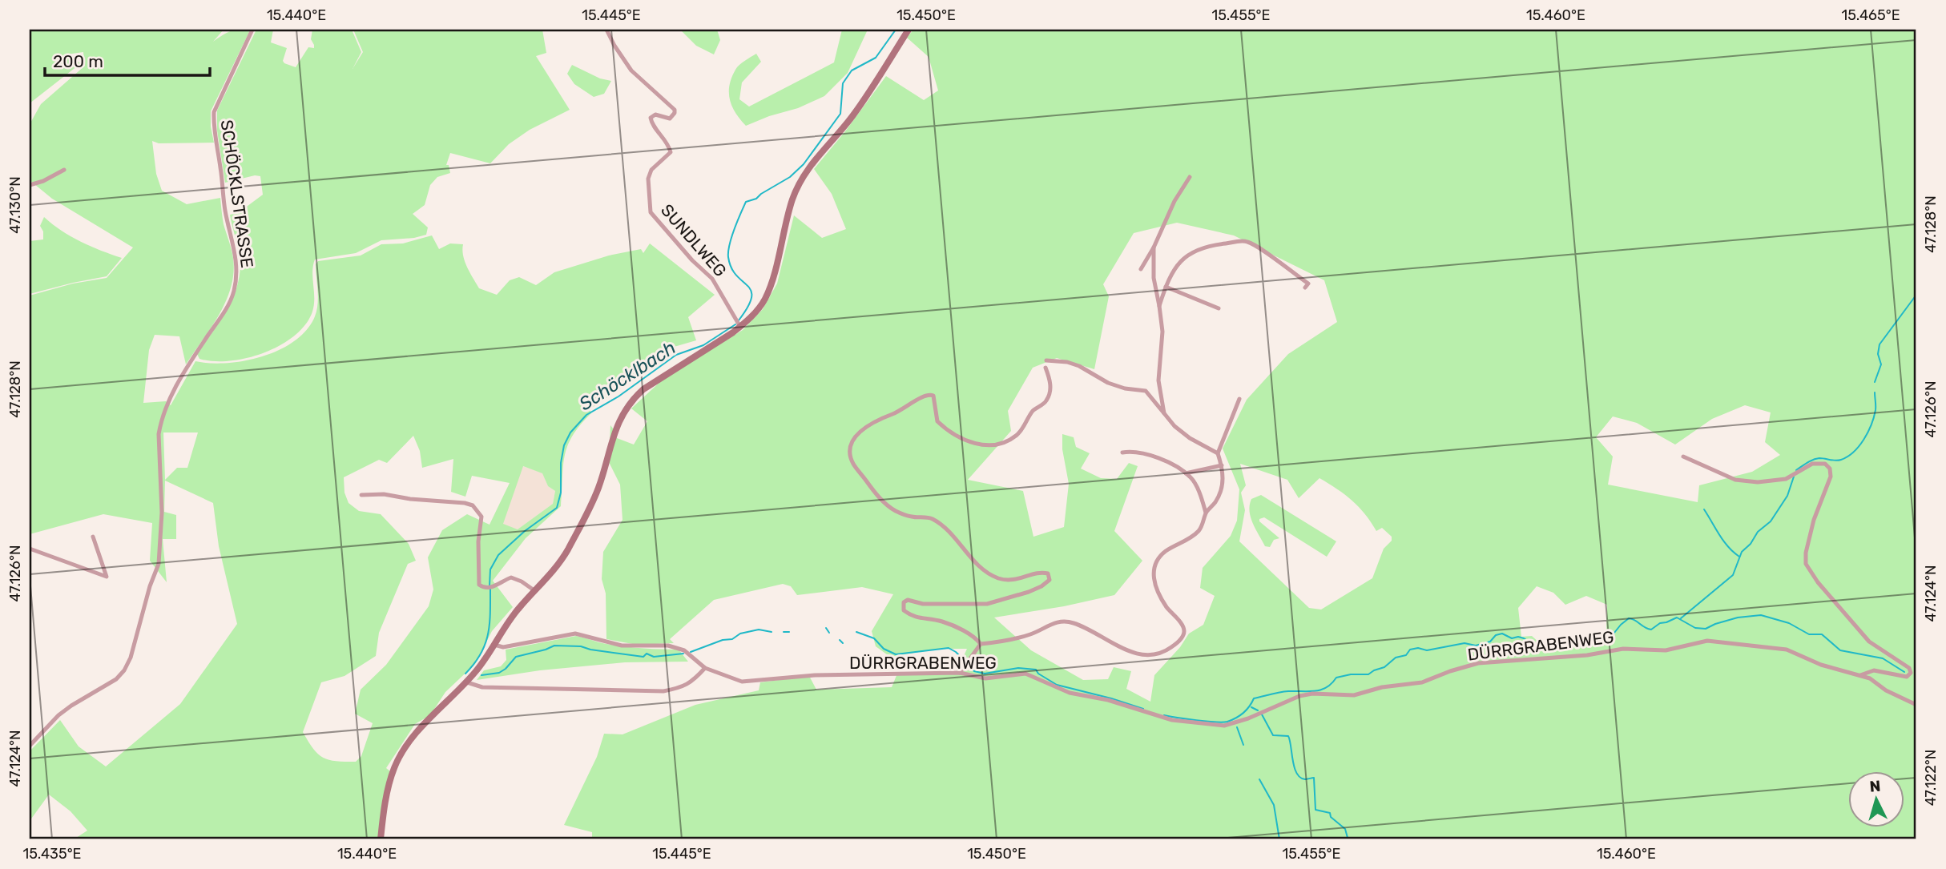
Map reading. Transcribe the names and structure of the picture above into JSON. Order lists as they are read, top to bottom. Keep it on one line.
{"streets":{"street":["SCHÖCKLSTRASSE","SUNDLWEG","DÜRRGRABENWEG"]},"water":["Schöcklbach"],"scale_bar":"200 m","north":"top","coordinates":["15.440°E","15.445°E","15.450°E","15.455°E","15.460°E","15.465°E","47.130°N","47.128°N","47.126°N","47.124°N","47.122°N","15.435°E"]}
